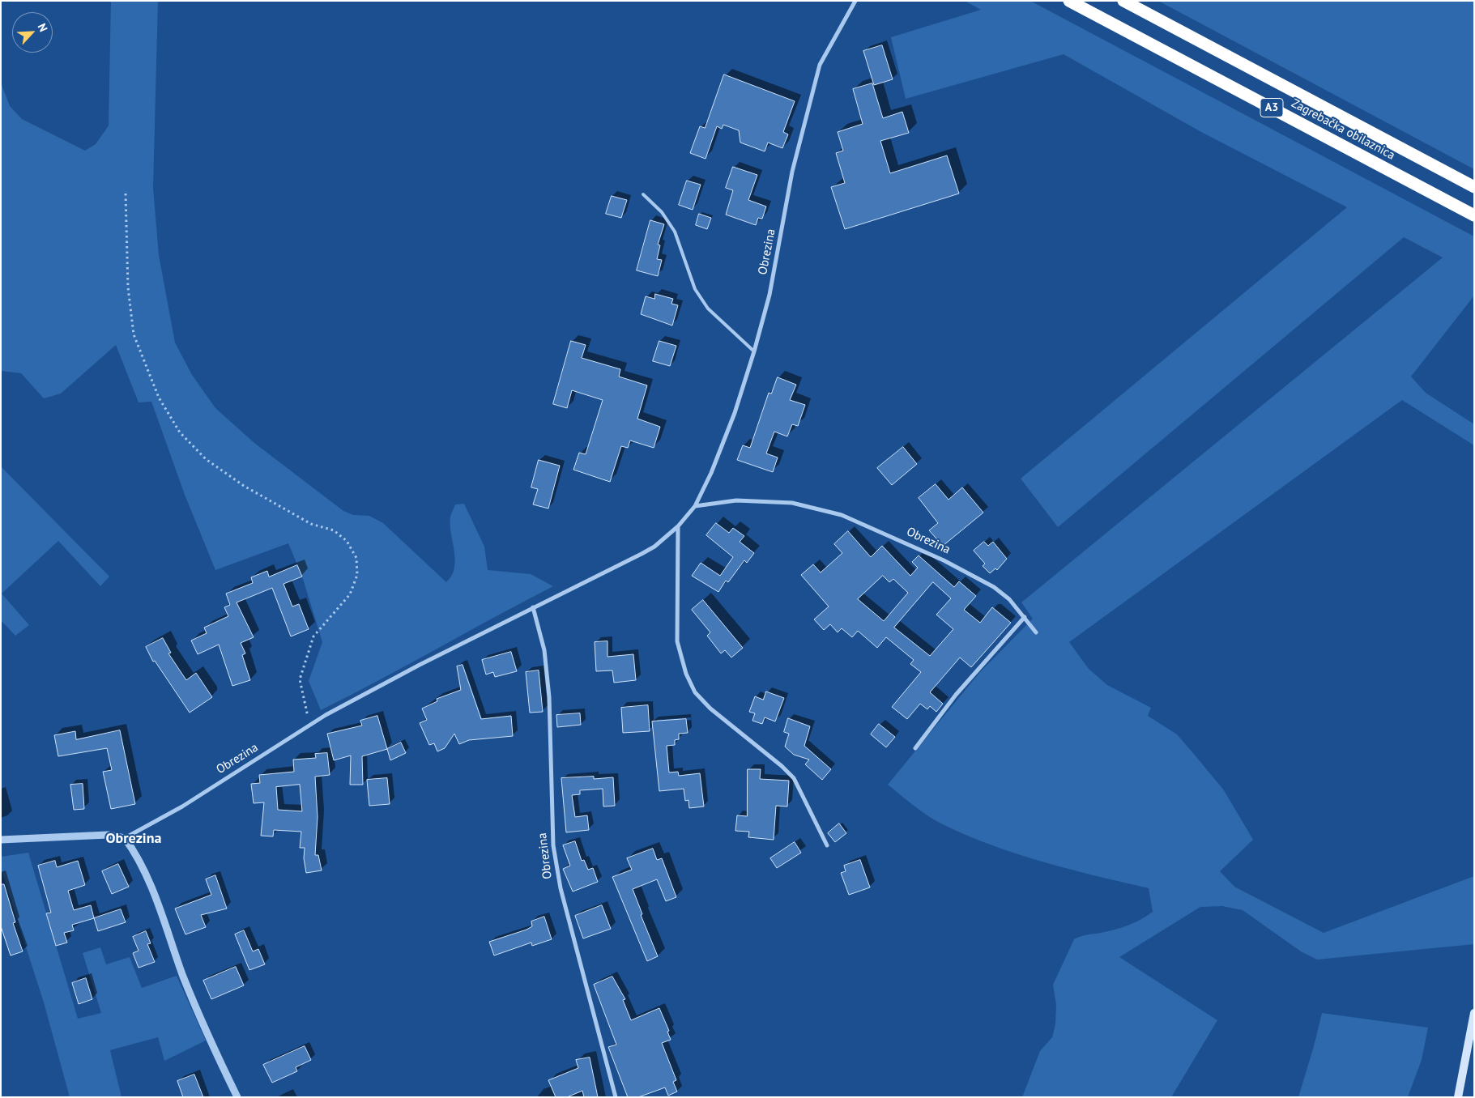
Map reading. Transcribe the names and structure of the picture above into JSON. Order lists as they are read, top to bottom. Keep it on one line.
{"streets":{"highway":["A3","Zagrebačka obilaznica"],"street":["Obrezina"]},"districts":["Obrezina"],"north":"top right"}
